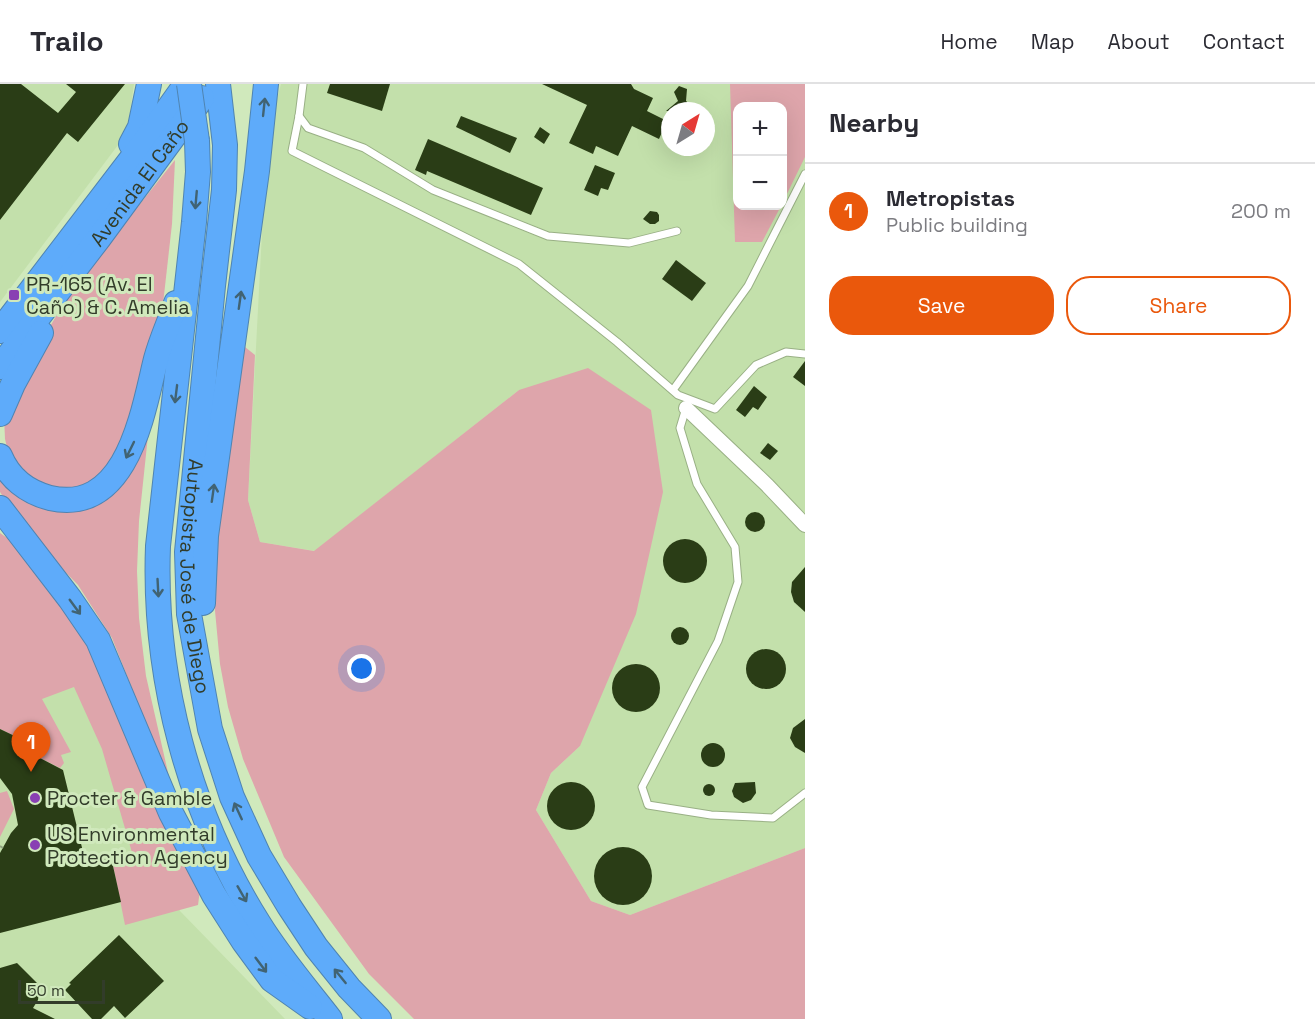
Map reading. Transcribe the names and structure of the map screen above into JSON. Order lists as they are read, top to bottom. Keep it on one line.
{"streets":{"highway":["Avenida El Caño","Autopista José de Diego"]},"crossings":[["Avenida El Caño","Autopista José de Diego"]],"places":{"transit":["PR-165 (Av. El Caño) & C. Amelia"],"other":["Procter & Gamble","US Environmental Protection Agency"]},"scale_bar":"50 m","north":"top right","page":{"header":"Trailo","nav":["Home","Map","About","Contact"],"heading":"Nearby","map_buttons":["+","−"],"list":[{"mark":"1","name":"Metropistas","note":"Public building","value":"200 m"}],"buttons":["Save","Share"],"pins":"1","scale":"50 m"}}
